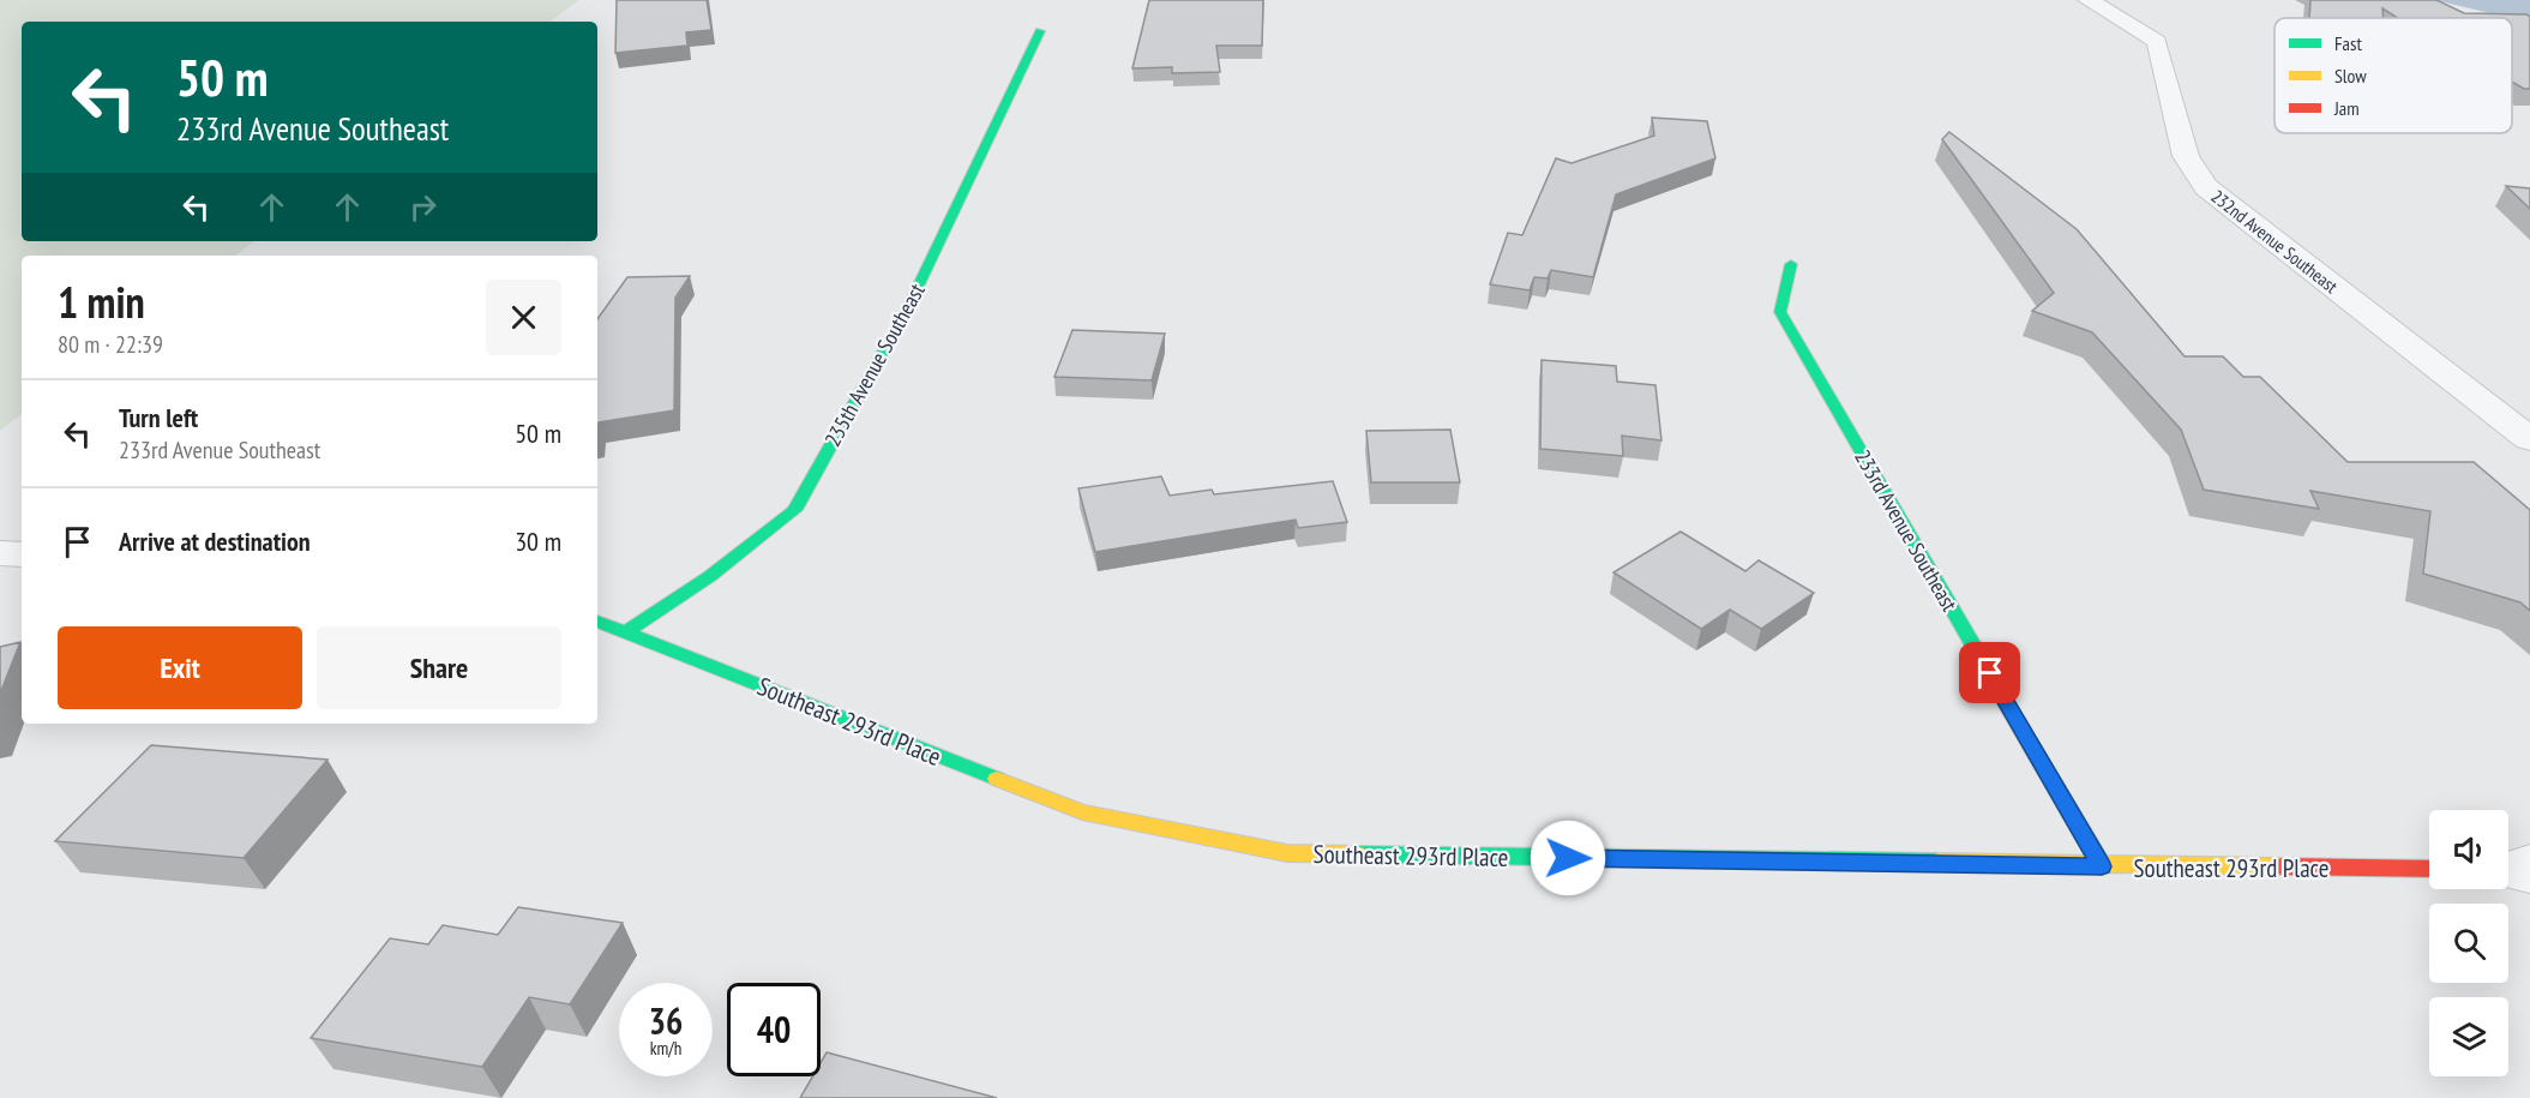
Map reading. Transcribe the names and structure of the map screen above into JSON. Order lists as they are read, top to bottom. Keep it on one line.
{"streets":{"street":["232nd Avenue Southeast","235th Avenue Southeast","233rd Avenue Southeast","Southeast 293rd Place"]},"crossings":[["235th Avenue Southeast","Southeast 293rd Place"],["233rd Avenue Southeast","Southeast 293rd Place"]],"legend":["Fast","Slow","Jam"],"page":{"turn":["50 m","233rd Avenue Southeast"],"heading":["1 min","80 m · 22:39"],"list":[{"name":"Turn left","note":"233rd Avenue Southeast","value":"50 m"},{"name":"Arrive at destination","value":"30 m"}],"buttons":["Exit","Share"],"speed":"36 km/h","limit":"40"}}
